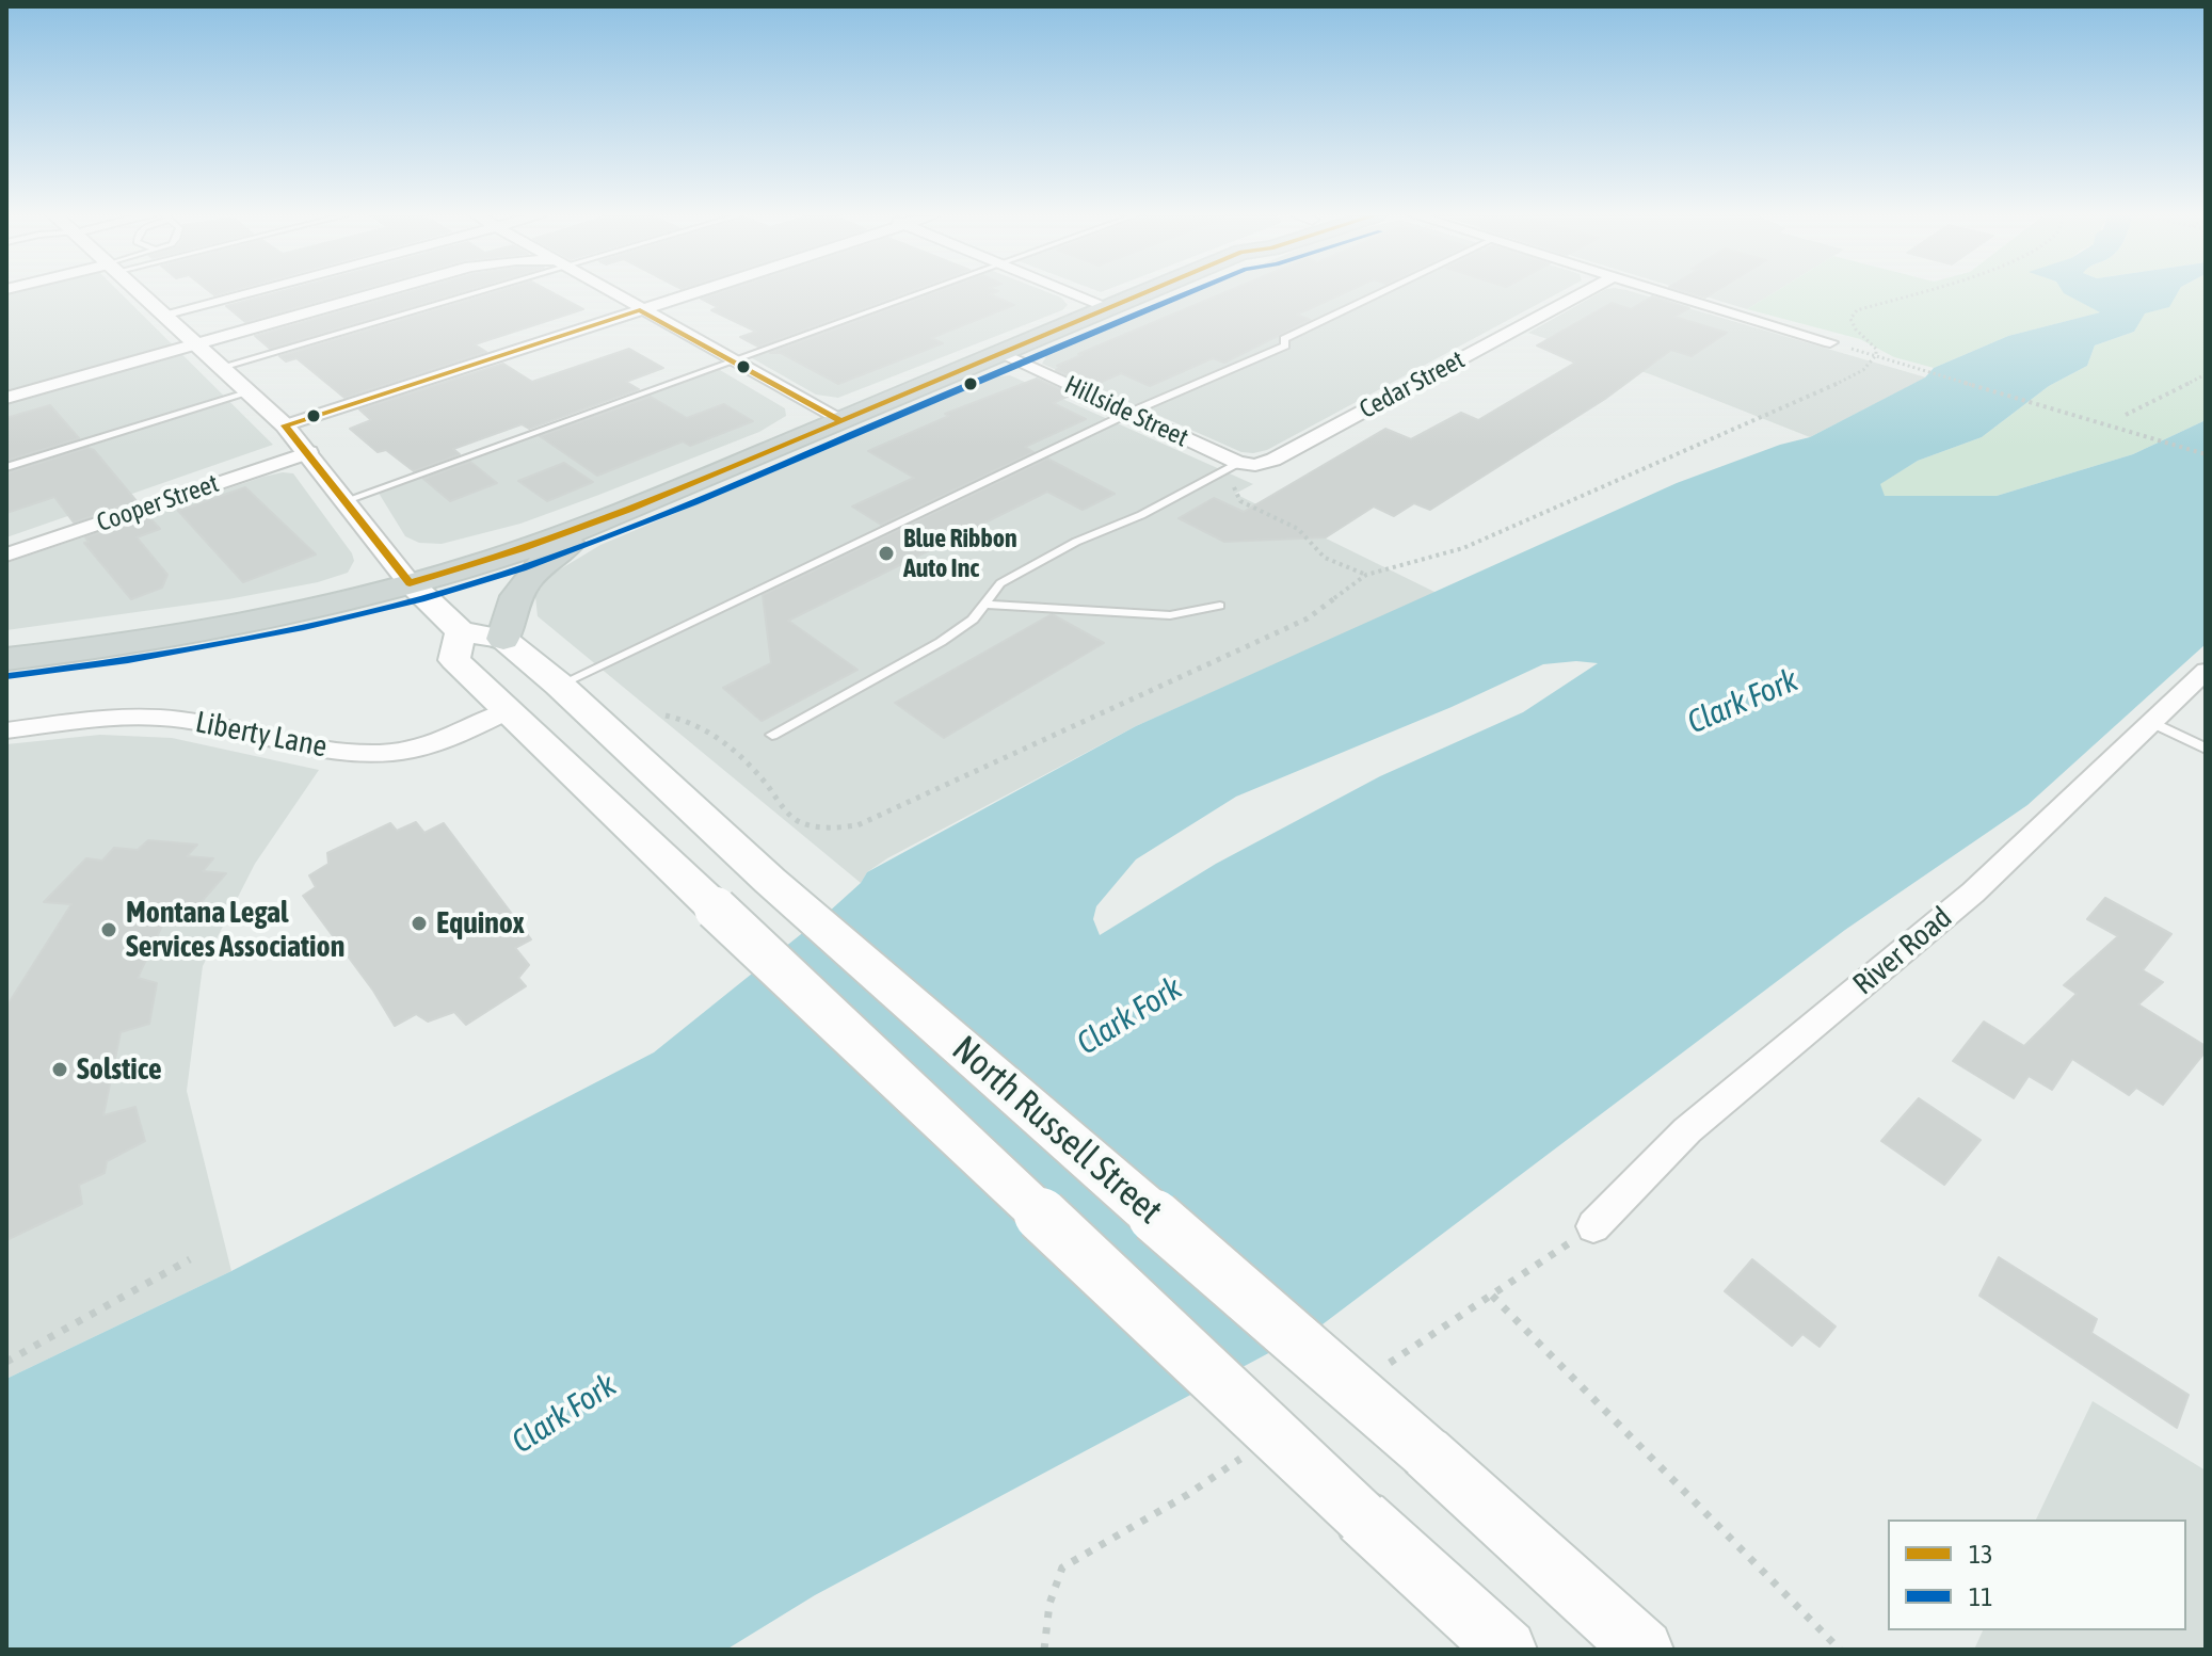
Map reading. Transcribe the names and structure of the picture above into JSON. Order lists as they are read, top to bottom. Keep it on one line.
{"streets":{"main road":["North Russell Street"],"street":["Cedar Street","Hillside Street","Cooper Street","Liberty Lane","River Road"]},"crossings":[["Cedar Street","Hillside Street"]],"water":["Clark Fork"],"places":["Blue Ribbon Auto Inc","Equinox","Montana Legal Services Association","Solstice"],"lines":["transit line 13","transit line 11"],"legend":["13","11"]}
